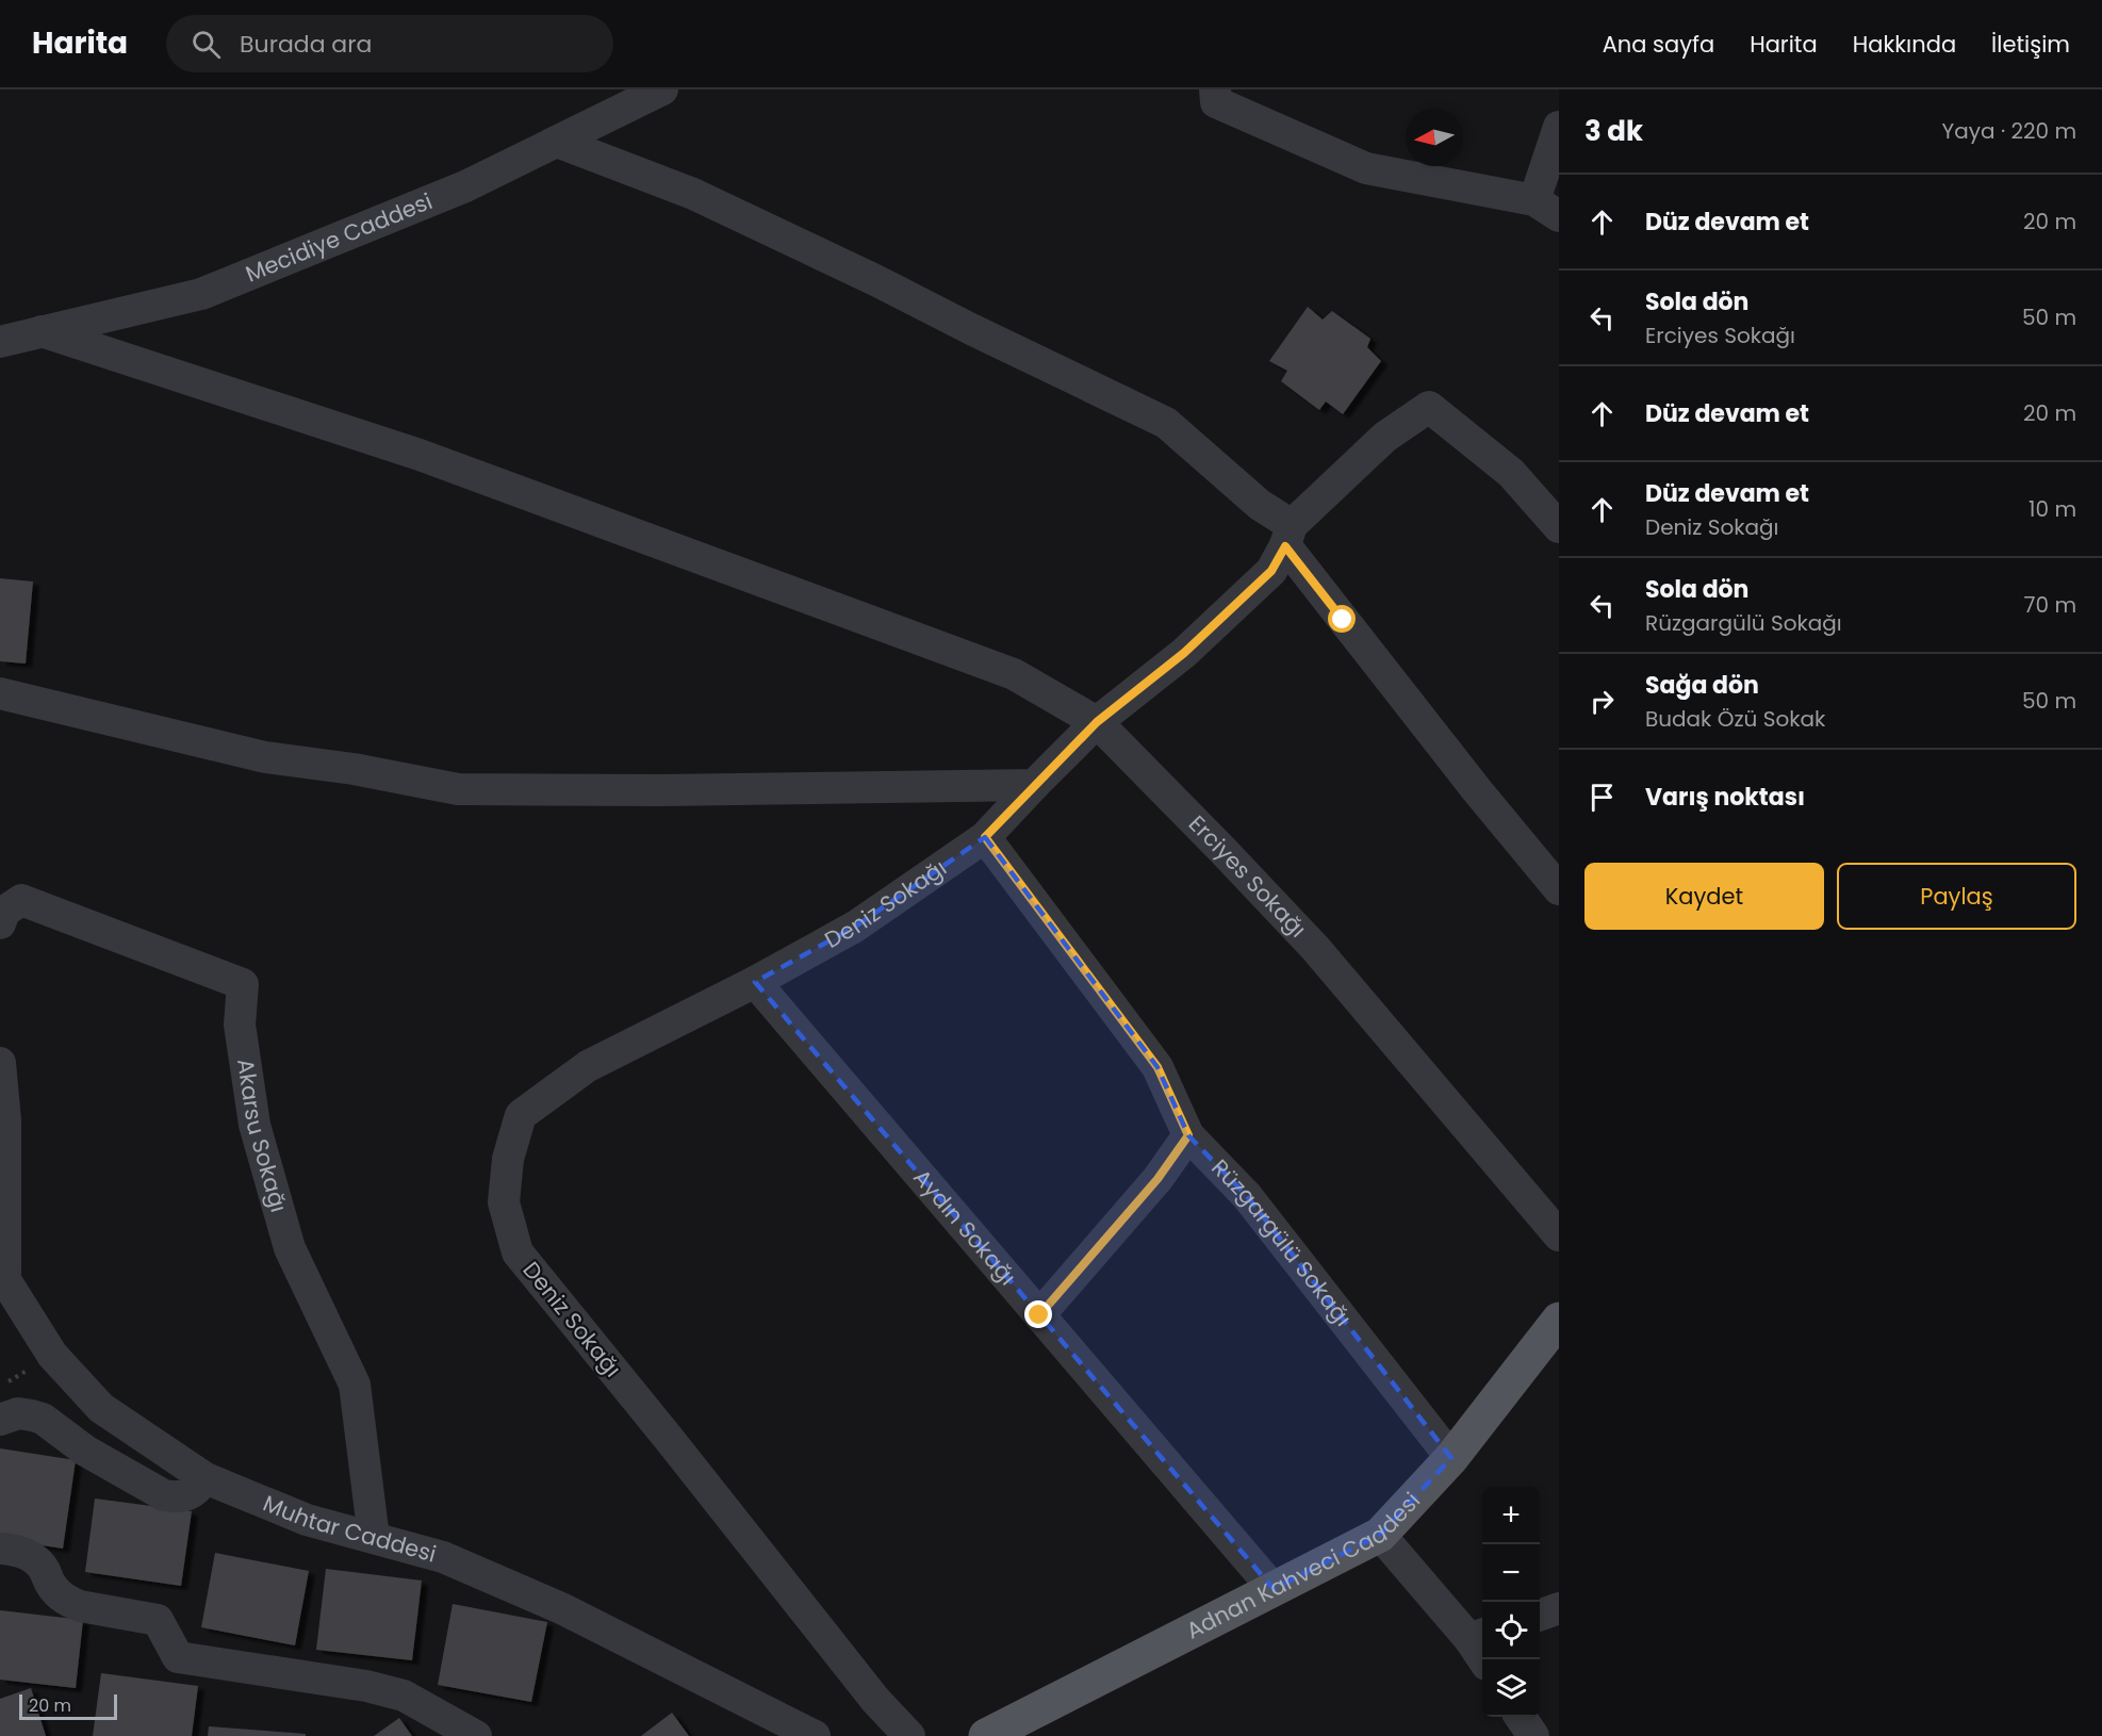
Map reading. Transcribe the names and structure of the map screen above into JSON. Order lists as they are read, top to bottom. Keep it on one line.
{"streets":{"main road":["Adnan Kahveci Caddesi"],"street":["Mecidiye Caddesi","Erciyes Sokağı","Deniz Sokağı","Akarsu Sokağı","Aydın Sokağı","Rüzgargülü Sokağı","Muhtar Caddesi"]},"crossings":[["Mecidiye Caddesi","Erciyes Sokağı"],["Erciyes Sokağı","Deniz Sokağı"],["Deniz Sokağı","Aydın Sokağı"],["Deniz Sokağı","Rüzgargülü Sokağı"],["Akarsu Sokağı","Muhtar Caddesi"],["Aydın Sokağı","Adnan Kahveci Caddesi"],["Rüzgargülü Sokağı","Adnan Kahveci Caddesi"]],"scale_bar":"20 m","north":"left","page":{"header":"Harita","search":"Burada ara","nav":["Ana sayfa","Harita","Hakkında","İletişim"],"heading":["3 dk","Yaya · 220 m"],"list":[["Düz devam et","20 m"],["Sola dön","Erciyes Sokağı","50 m"],["Düz devam et","20 m"],["Düz devam et","Deniz Sokağı","10 m"],["Sola dön","Rüzgargülü Sokağı","70 m"],["Sağa dön","Budak Özü Sokak","50 m"],"Varış noktası"],"buttons":["Kaydet","Paylaş"],"map_buttons":["+","−"],"scale":"20 m"}}
